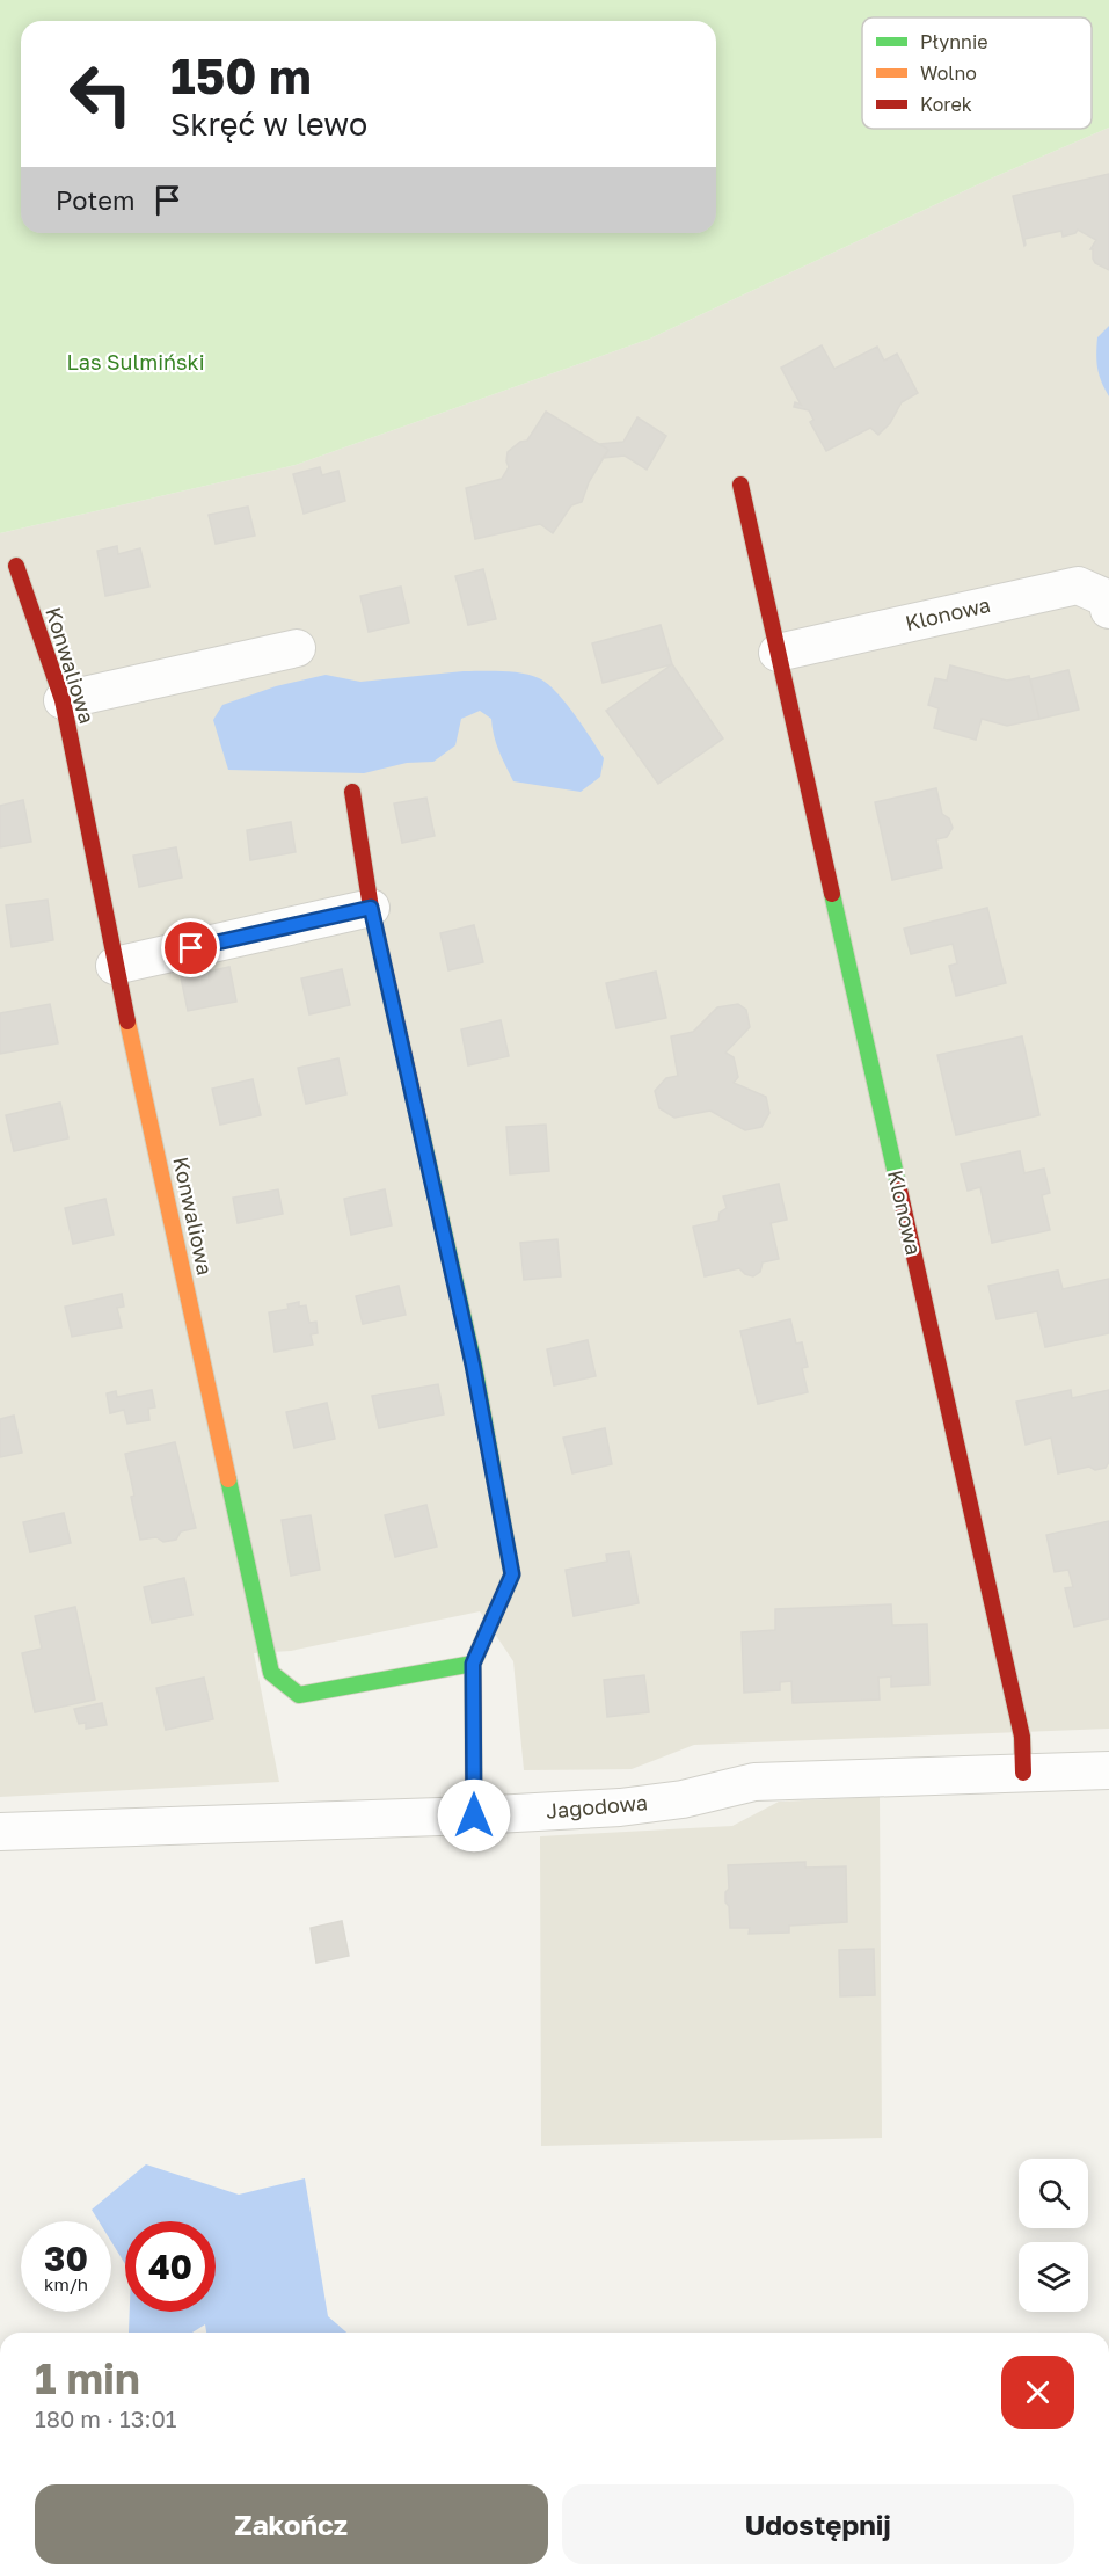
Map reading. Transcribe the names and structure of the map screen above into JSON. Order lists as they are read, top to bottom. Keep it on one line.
{"streets":{"street":["Klonowa","Konwaliowa","Jagodowa"]},"crossings":[["Klonowa","Jagodowa"]],"parks":["Las Sulmiński"],"legend":["Płynnie","Wolno","Korek"],"page":{"turn":["150 m","Skręć w lewo"],"then":"Potem","speed":"30 km/h","limit":"40","heading":["1 min","180 m · 13:01"],"buttons":["Zakończ","Udostępnij"]}}
